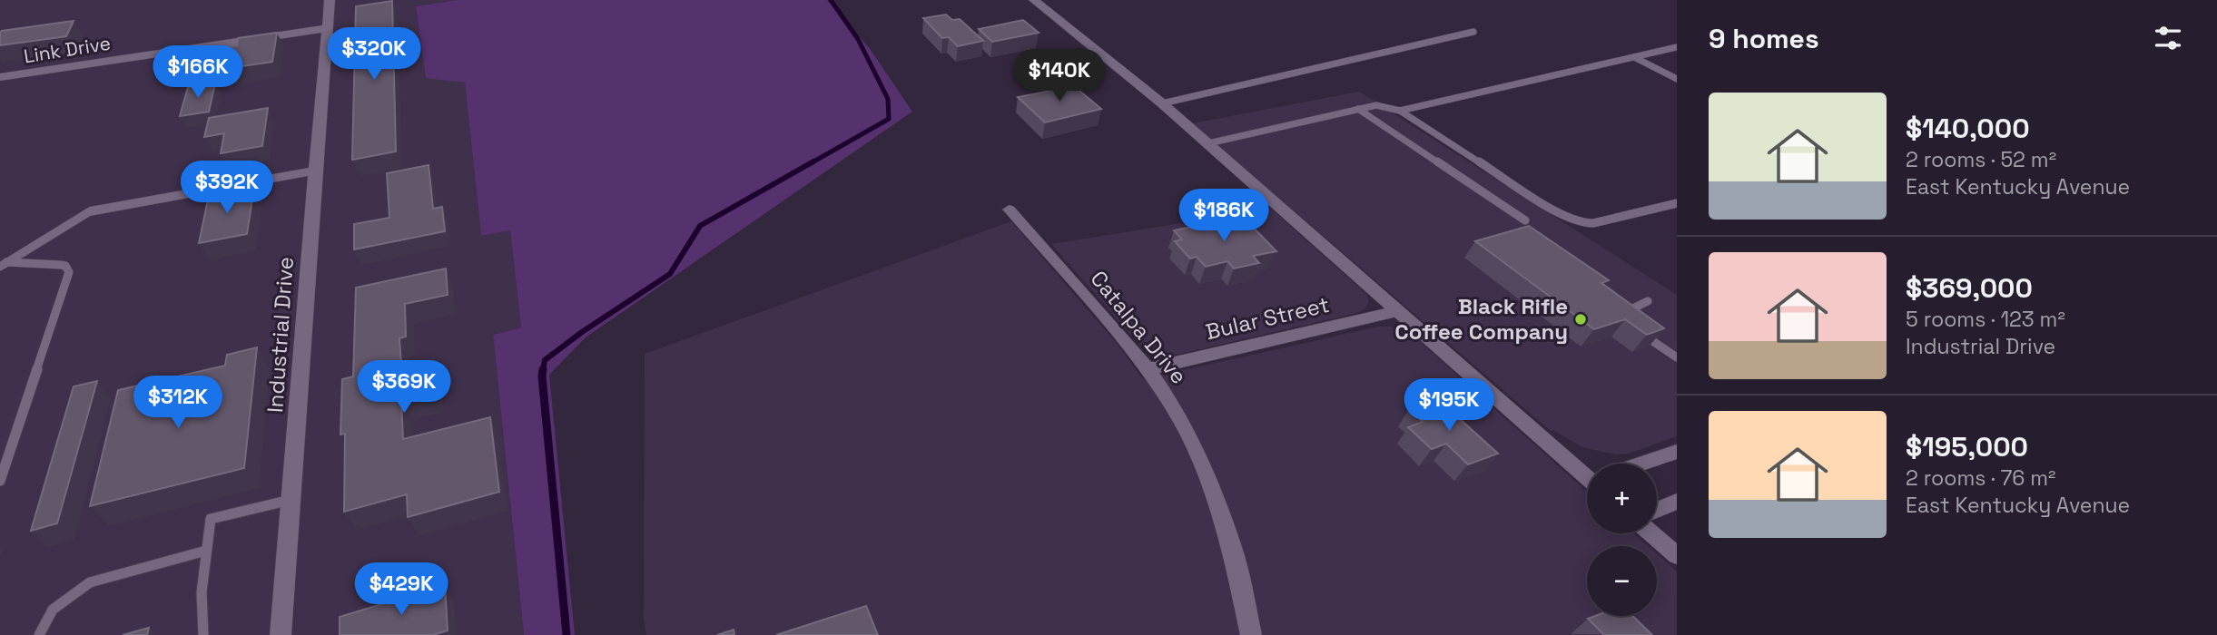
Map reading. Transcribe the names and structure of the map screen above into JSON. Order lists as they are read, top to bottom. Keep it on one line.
{"streets":{"street":["Link Drive","Bular Street","Catalpa Drive","Industrial Drive"]},"crossings":[["Link Drive","Industrial Drive"],["Bular Street","Catalpa Drive"]],"places":["Black Rifle Coffee Company"],"page":{"heading":"9 homes","price":["$320K","$166K","$140K","$392K","$186K","$369K","$312K","$195K","$429K"],"list":[{"name":"$140,000","note":"2 rooms · 52 m² · East Kentucky Avenue"},{"name":"$369,000","note":"5 rooms · 123 m² · Industrial Drive"},{"name":"$195,000","note":"2 rooms · 76 m² · East Kentucky Avenue"}],"map_buttons":["+","−"]}}
